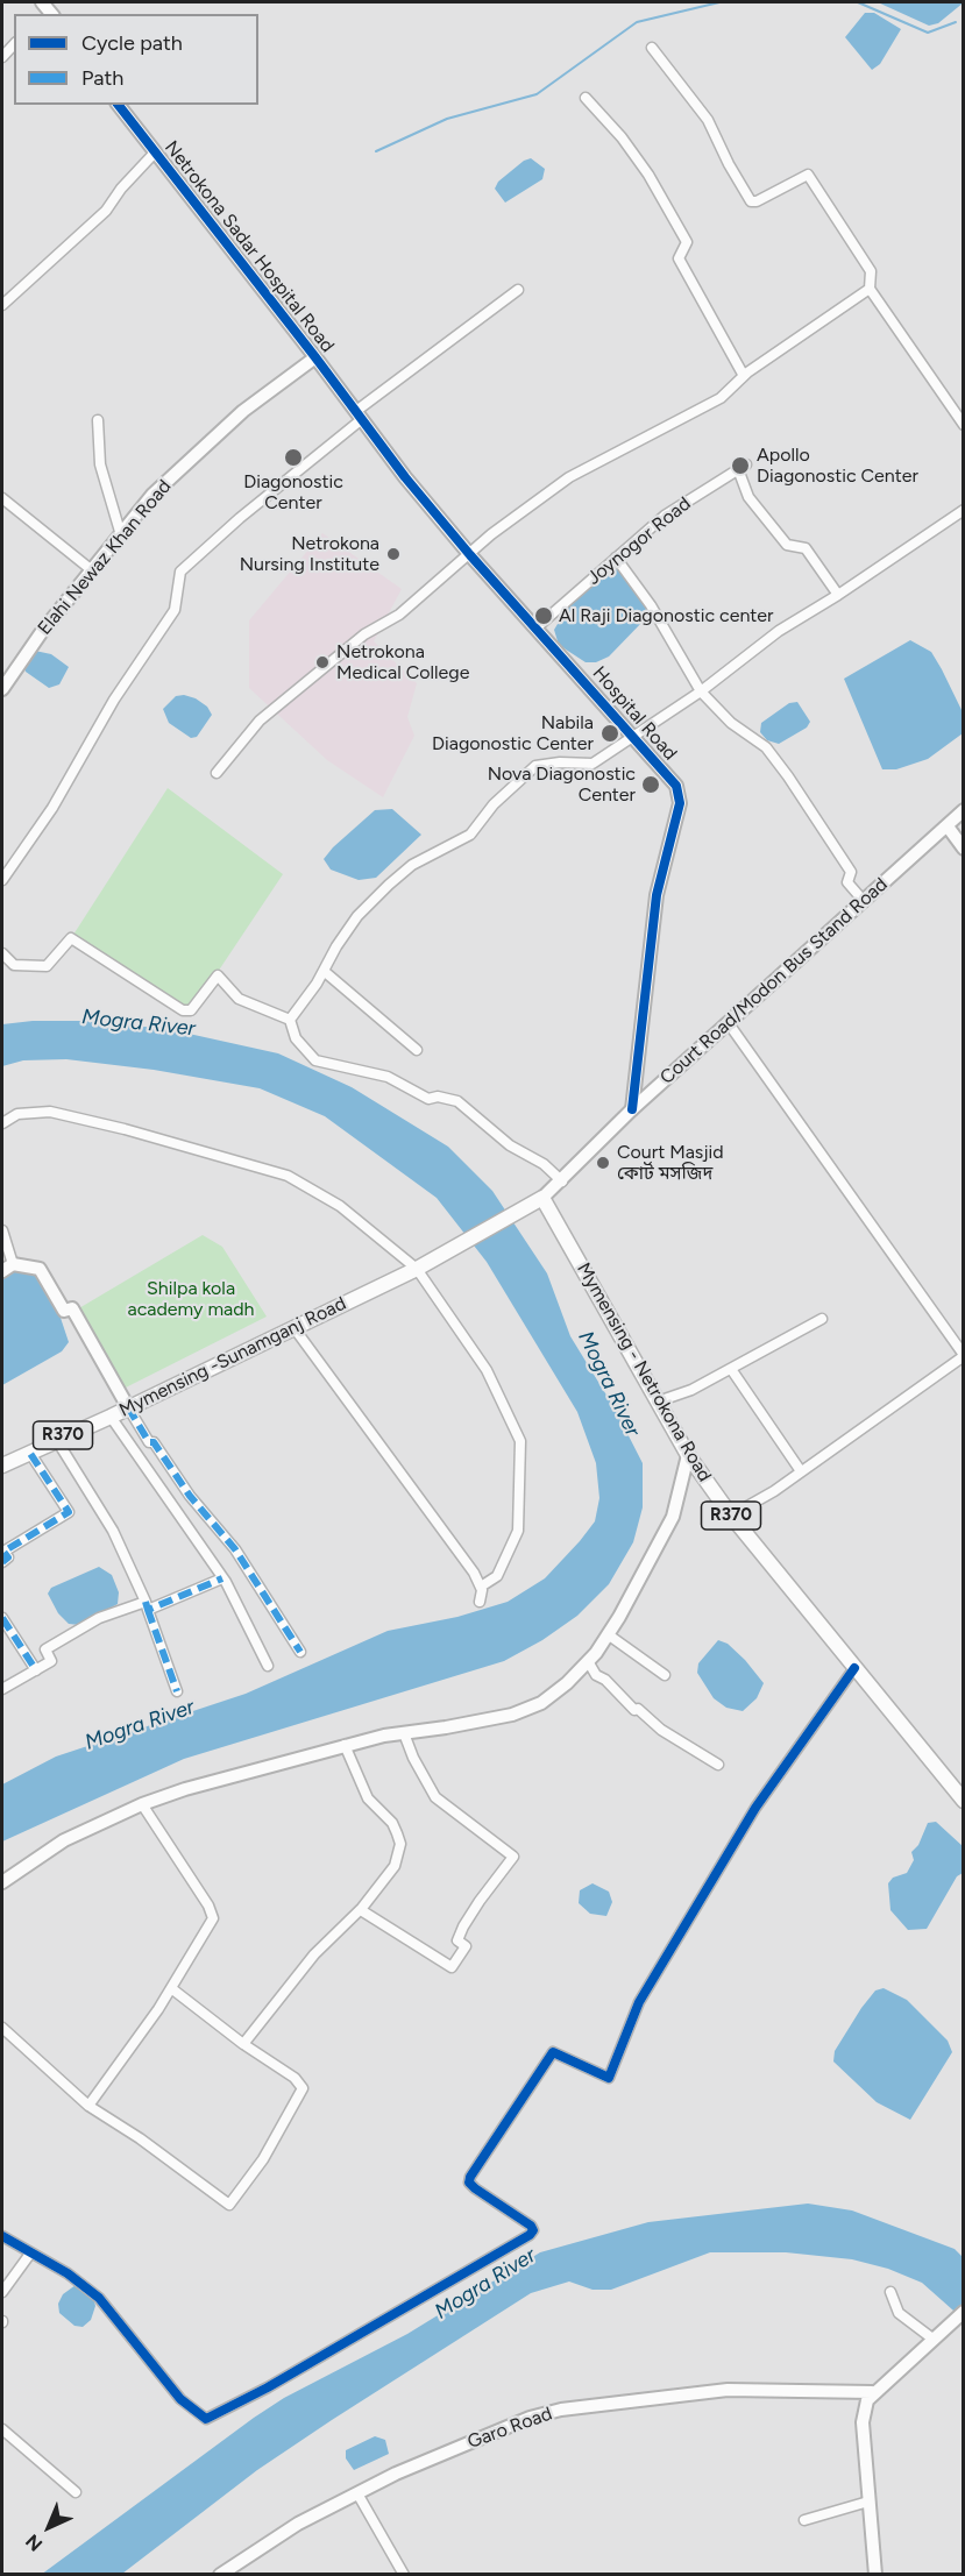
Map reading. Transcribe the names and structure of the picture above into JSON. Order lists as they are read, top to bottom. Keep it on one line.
{"streets":{"main road":["Mymensing -Sunamganj Road","Mymensing - Netrokona Road","R370"],"street":["Netrokona Sadar Hospital Road","Joynogor Road","Elahi Newaz Khan Road","Hospital Road","Court Road/Modon Bus Stand Road","Garo Road"]},"crossings":[["Netrokona Sadar Hospital Road","Elahi Newaz Khan Road"],["Netrokona Sadar Hospital Road","Hospital Road"],["Joynogor Road","Hospital Road"],["Hospital Road","Court Road/Modon Bus Stand Road"],["Court Road/Modon Bus Stand Road","Mymensing - Netrokona Road"],["Court Road/Modon Bus Stand Road","R370"],["Mymensing -Sunamganj Road","R370"],["Mymensing - Netrokona Road","R370"]],"water":["Mogra River"],"parks":["Shilpa kola academy madh"],"places":["Diagonostic Center","Apollo Diagonostic Center","Netrokona Nursing Institute","Al Raji Diagonostic center","Netrokona Medical College","Nabila Diagonostic Center","Nova Diagonostic Center","Court Masjid কোর্ট মসজিদ"],"legend":["Cycle path","Path"],"north":"bottom left"}
